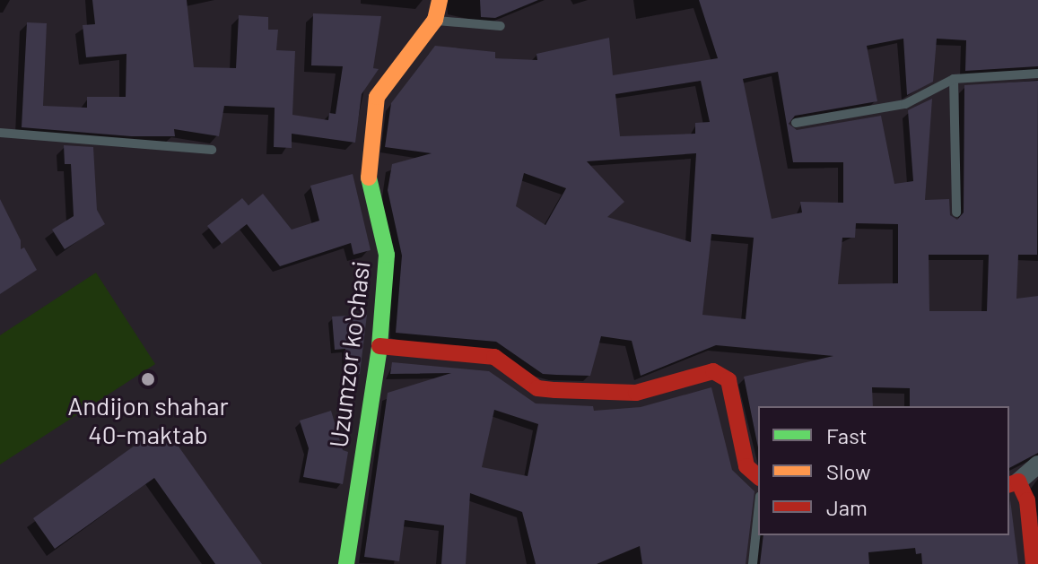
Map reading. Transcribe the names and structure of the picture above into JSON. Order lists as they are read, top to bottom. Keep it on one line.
{"streets":{"street":["Uzumzor koʻchasi"]},"places":["Andijon shahar 40-maktab"],"legend":["Fast","Slow","Jam"]}
